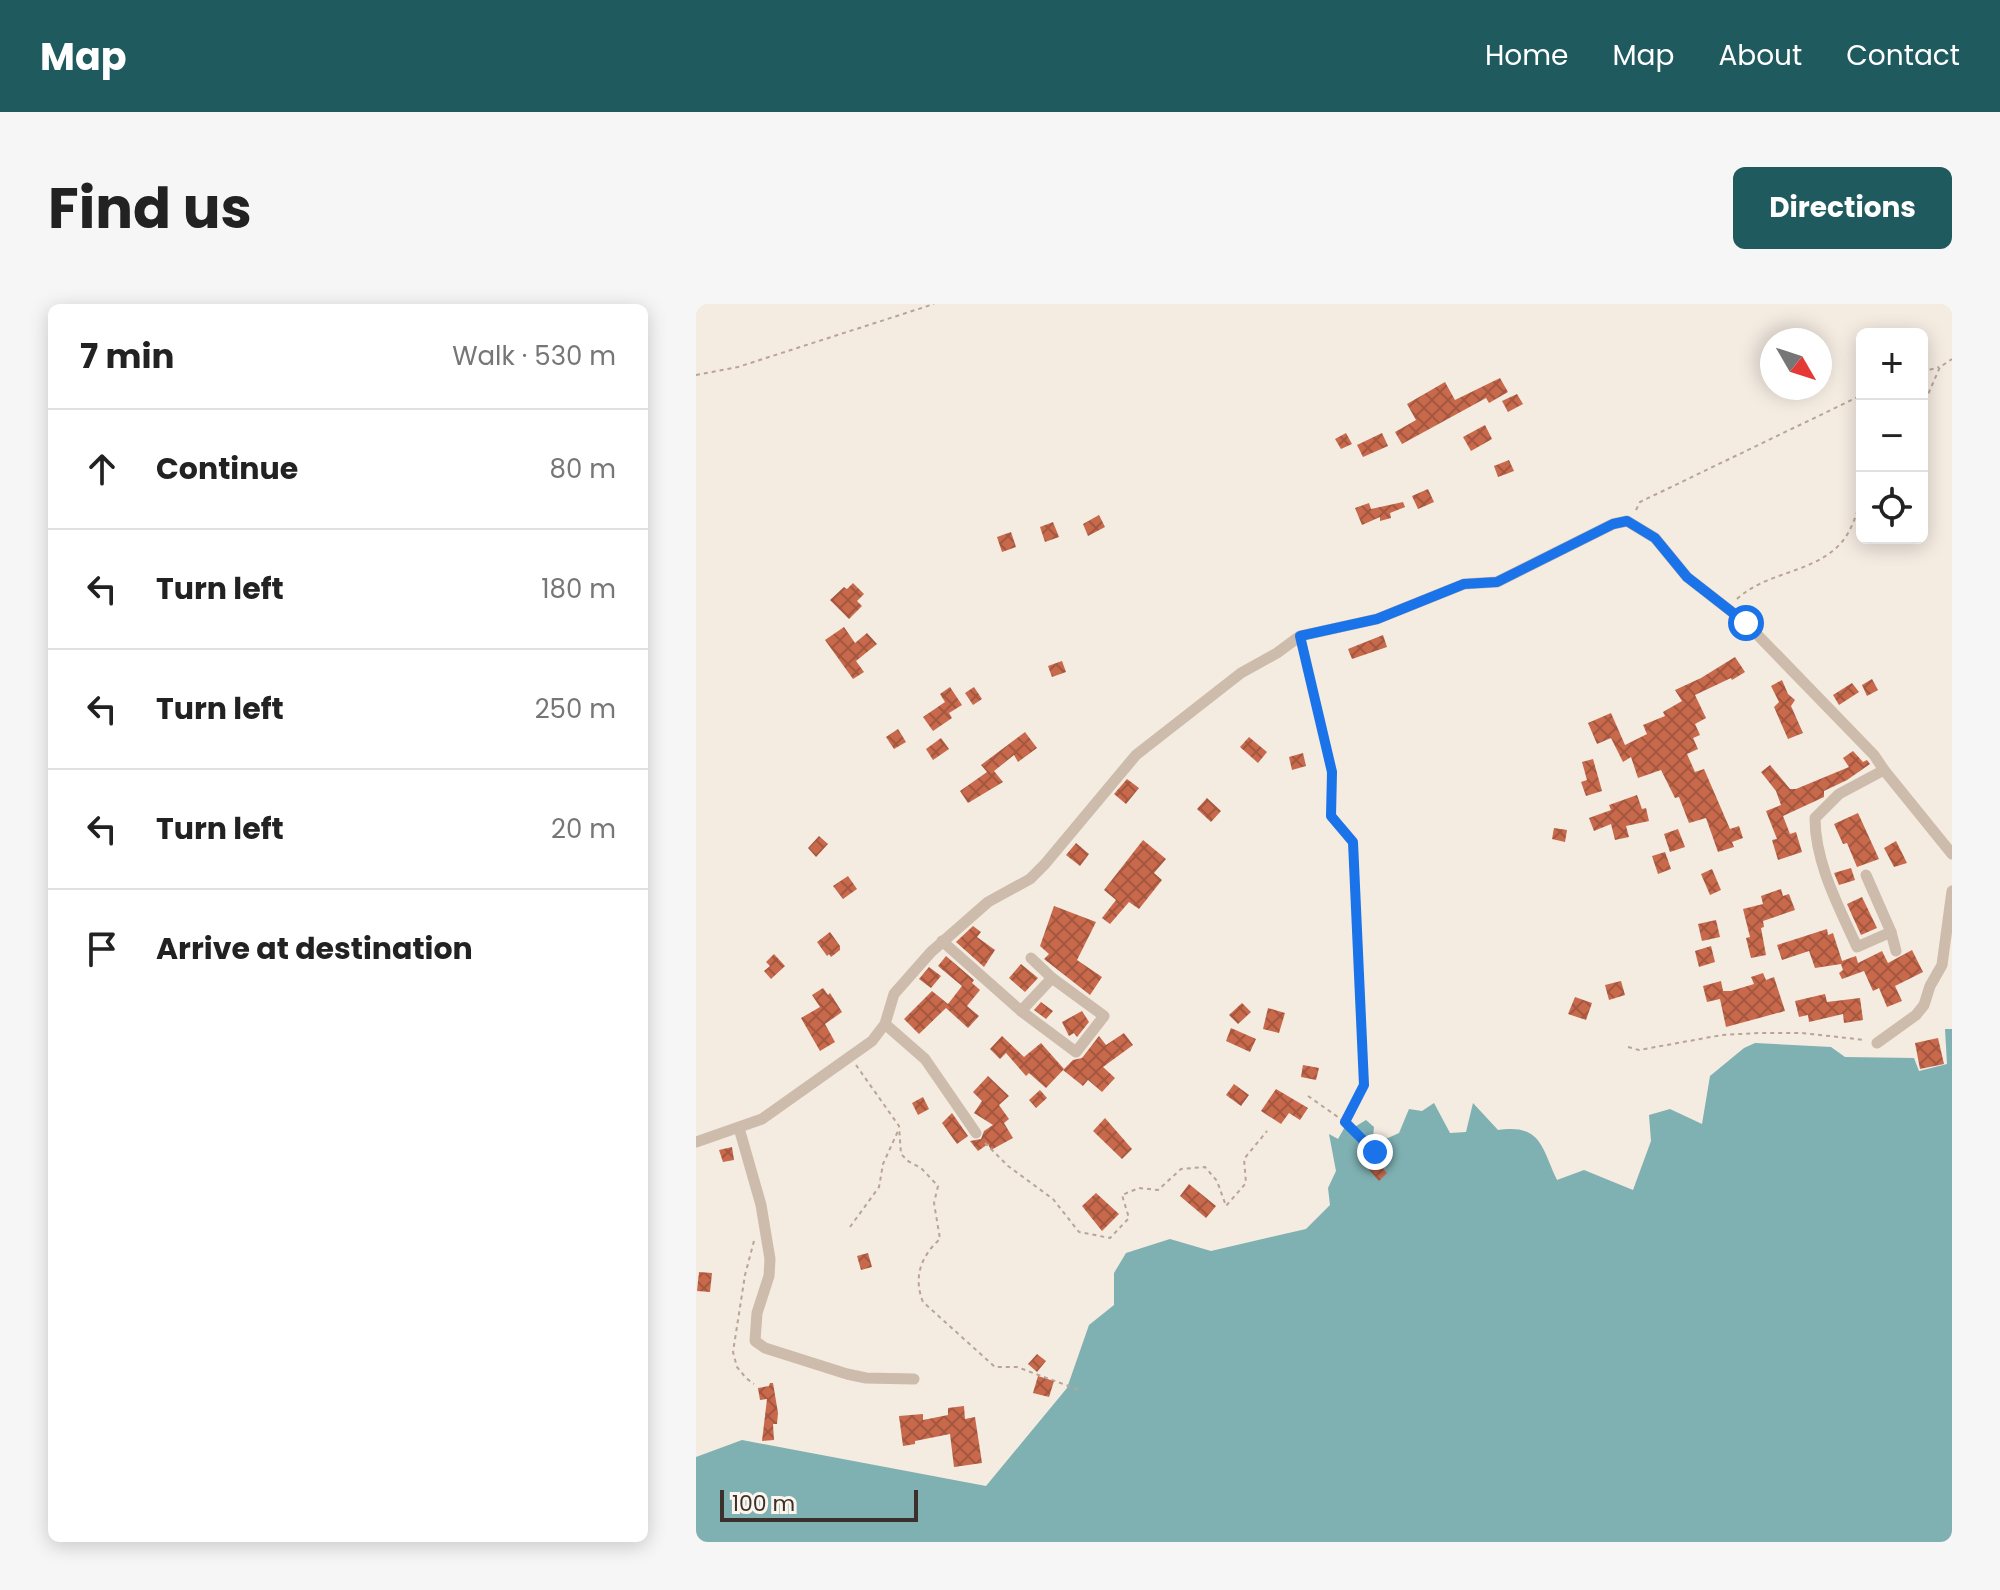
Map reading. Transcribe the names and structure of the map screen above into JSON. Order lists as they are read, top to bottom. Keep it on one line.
{"scale_bar":"100 m","north":"bottom right","page":{"header":"Map","nav":["Home","Map","About","Contact"],"title":"Find us","buttons":"Directions","heading":["7 min","Walk · 530 m"],"map_buttons":["+","−"],"list":[["Continue","80 m"],["Turn left","180 m"],["Turn left","250 m"],["Turn left","20 m"],"Arrive at destination"],"scale":"100 m"}}
